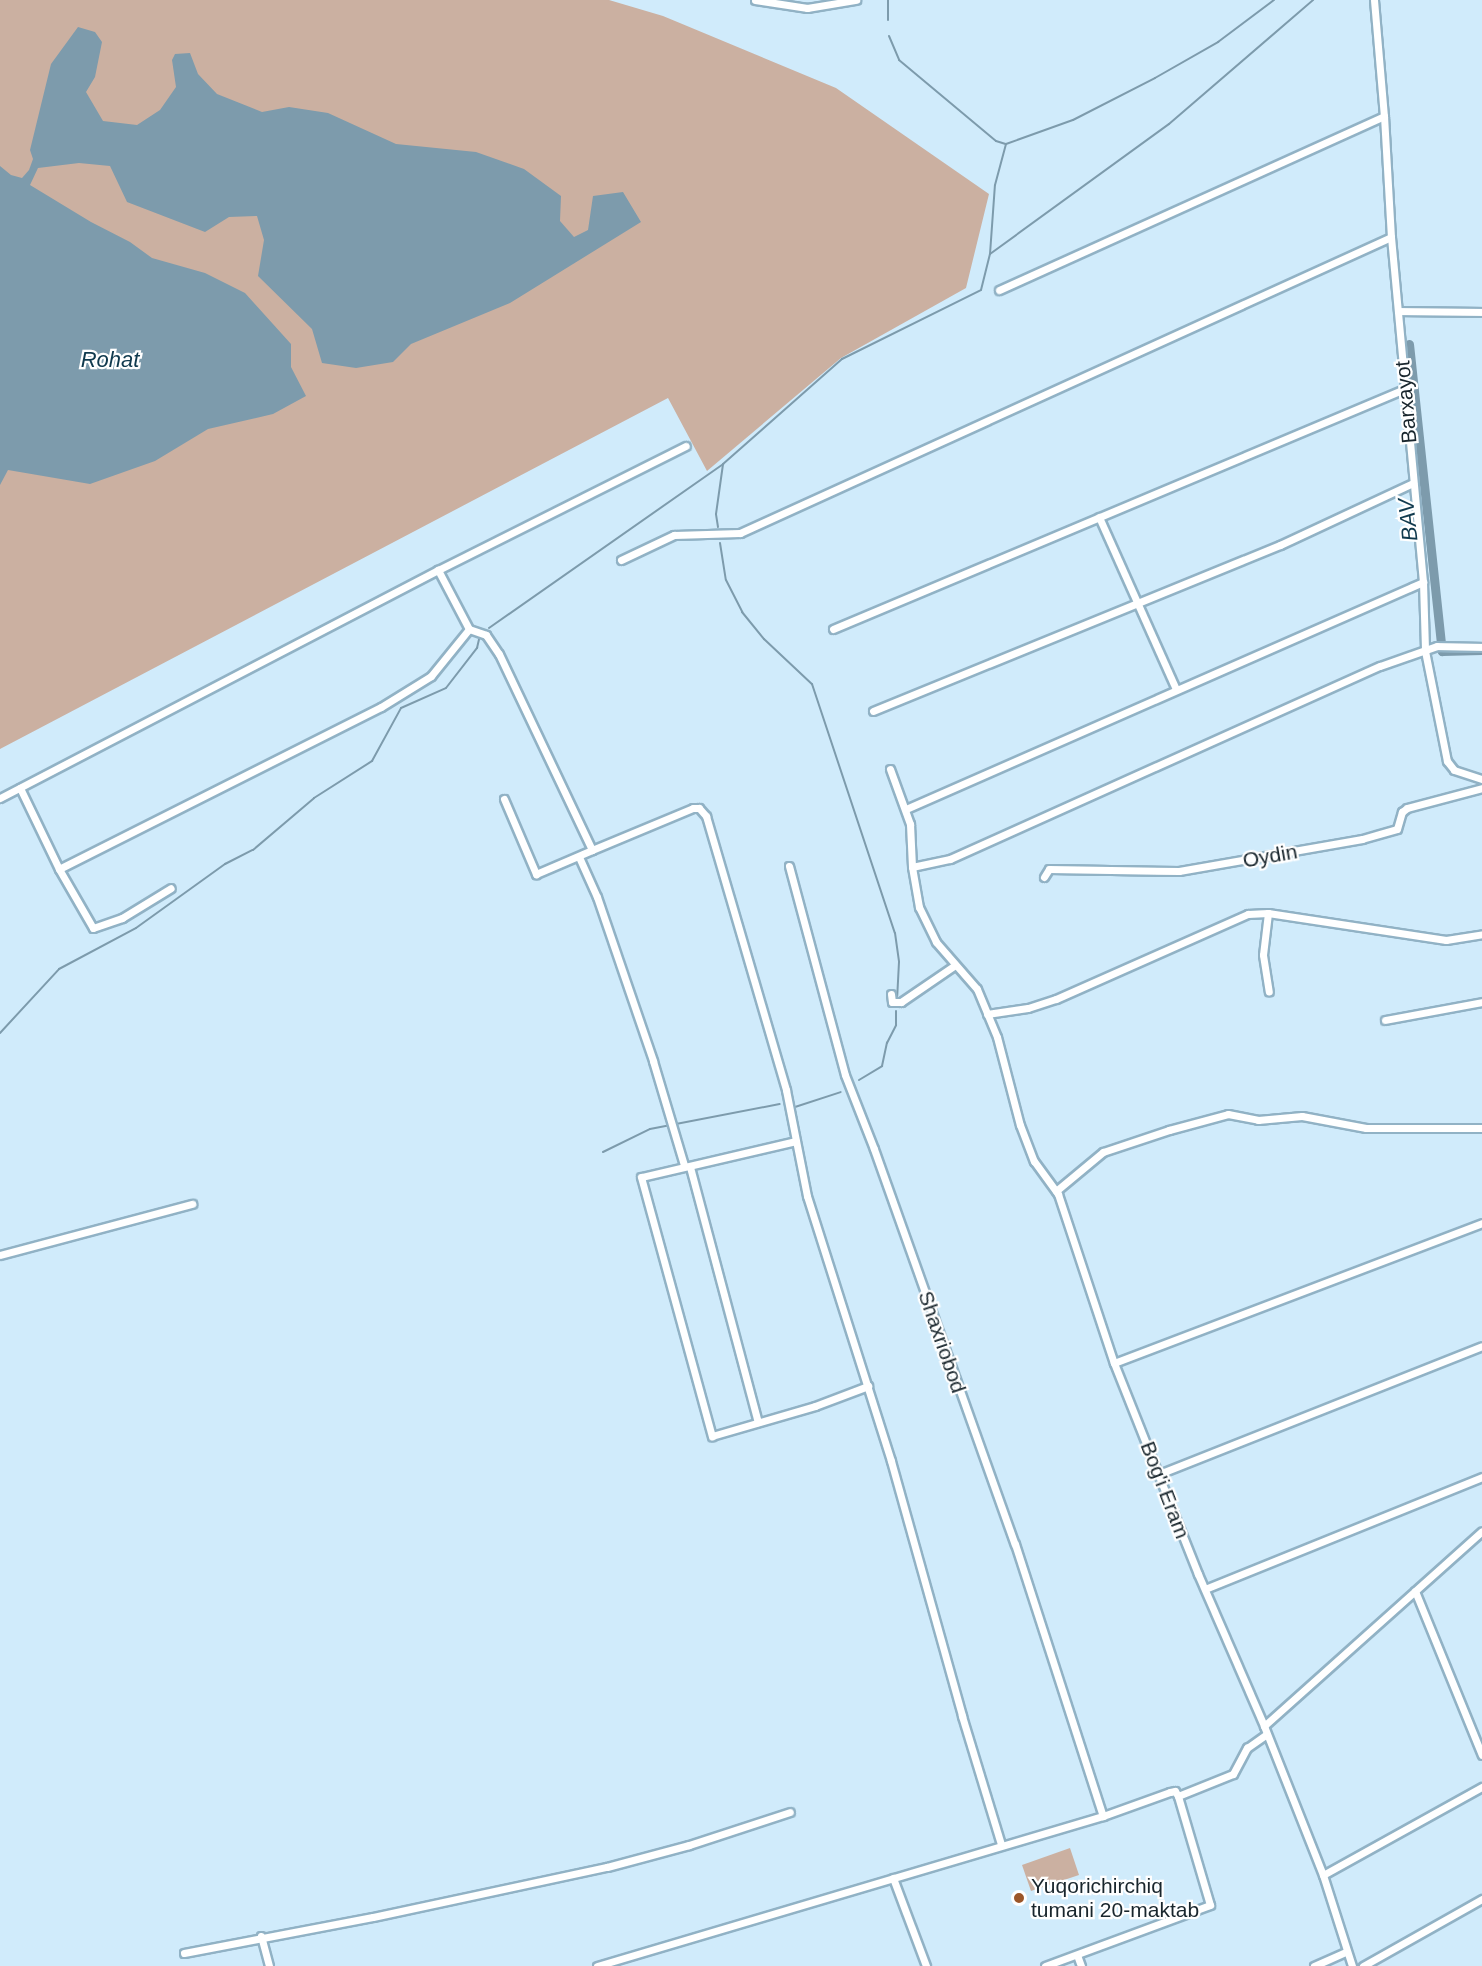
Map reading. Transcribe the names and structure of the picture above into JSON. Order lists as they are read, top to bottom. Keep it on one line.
{"streets":{"street":["Barxayot","Oydin","Shaxriobod","Bog'i Eram"]},"water":["Rohat","BAV"],"places":["Yuqorichirchiq tumani 20-maktab"]}
